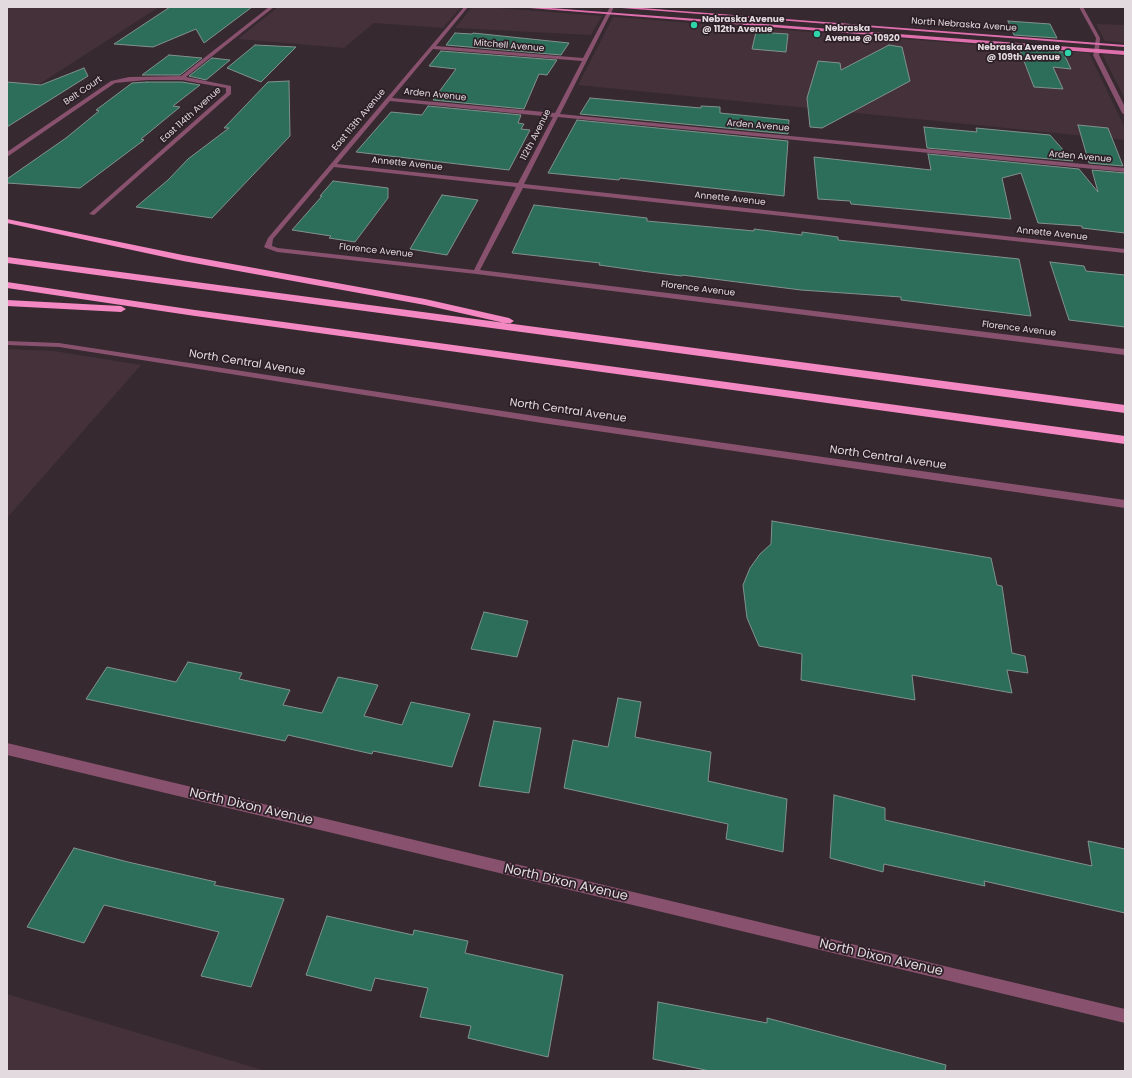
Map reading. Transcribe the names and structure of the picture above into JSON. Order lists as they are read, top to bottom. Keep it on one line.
{"streets":{"main road":["North Nebraska Avenue"],"street":["Mitchell Avenue","Belt Court","Arden Avenue","East 114th Avenue","East 113th Avenue","112th Avenue","Annette Avenue","Florence Avenue","North Central Avenue","North Dixon Avenue"]},"crossings":[["North Nebraska Avenue","112th Avenue"],["Mitchell Avenue","East 113th Avenue"],["Mitchell Avenue","112th Avenue"],["Belt Court","East 114th Avenue"],["Arden Avenue","East 113th Avenue"],["Arden Avenue","112th Avenue"],["East 113th Avenue","Annette Avenue"],["East 113th Avenue","Florence Avenue"],["112th Avenue","Annette Avenue"],["112th Avenue","Florence Avenue"]],"places":["Nebraska Avenue @ 112th Avenue","Nebraska Avenue @ 10920","Nebraska Avenue @ 109th Avenue"]}
